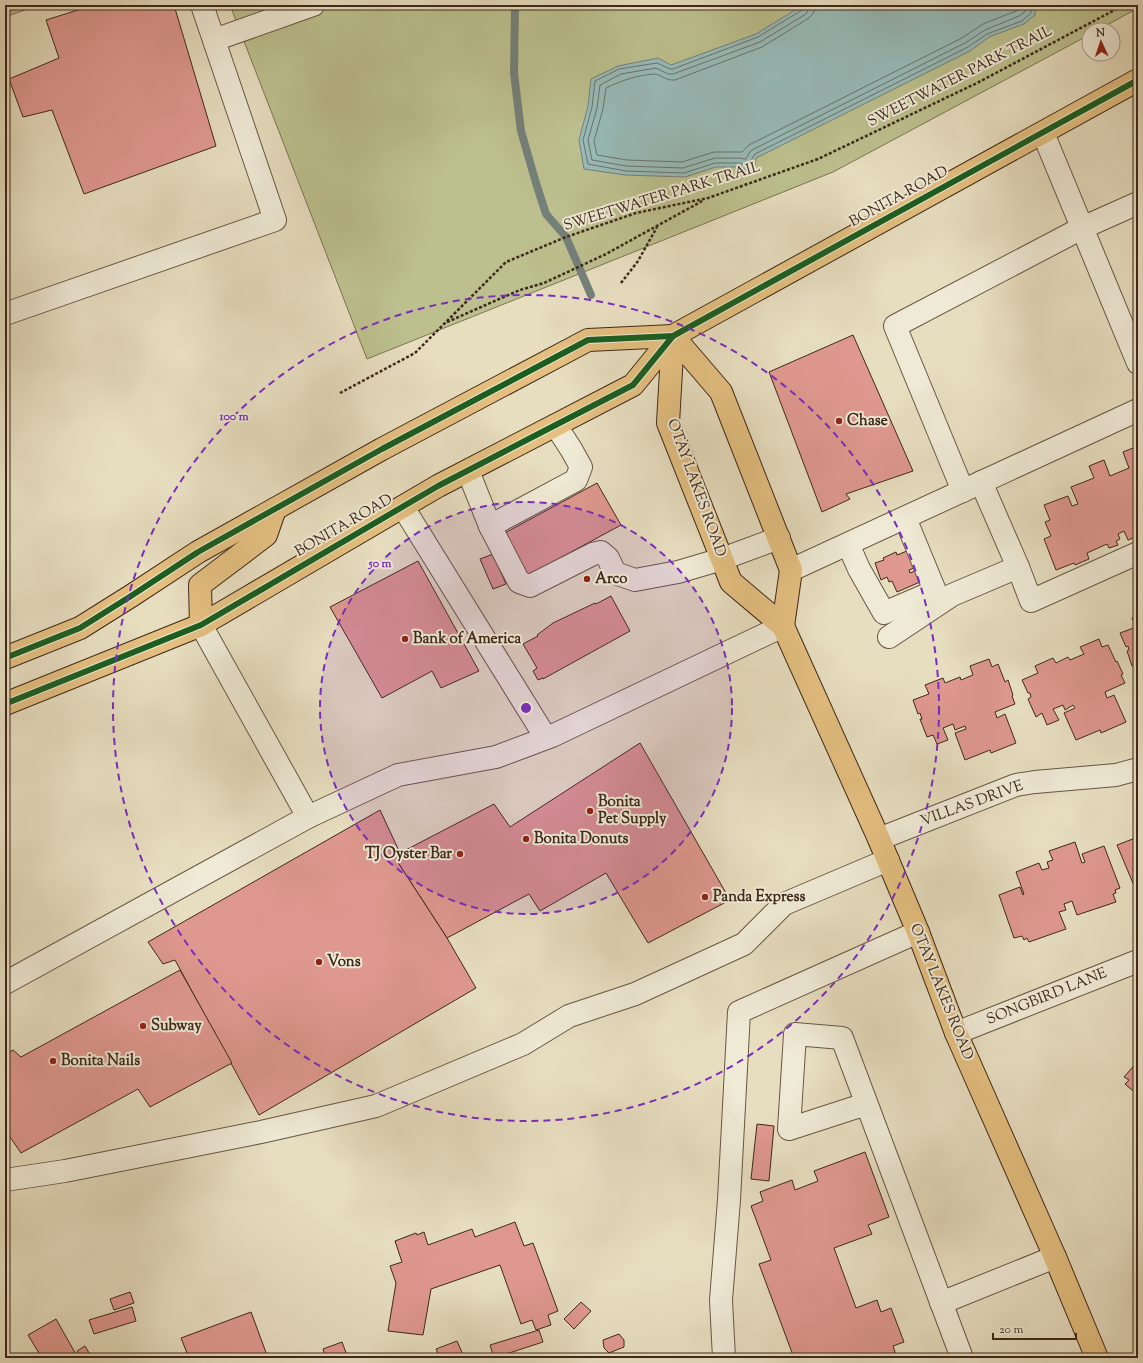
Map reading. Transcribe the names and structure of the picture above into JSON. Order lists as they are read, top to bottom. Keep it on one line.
{"streets":{"main road":["BONITA ROAD","OTAY LAKES ROAD"],"street":["VILLAS DRIVE","SONGBIRD LANE"],"path":["SWEETWATER PARK TRAIL"]},"crossings":[["BONITA ROAD","OTAY LAKES ROAD"],["OTAY LAKES ROAD","VILLAS DRIVE"],["OTAY LAKES ROAD","SONGBIRD LANE"]],"places":["Chase","Arco","Bank of America","Bonita Pet Supply","Bonita Donuts","TJ Oyster Bar","Panda Express","Vons","Subway","Bonita Nails"],"scale_bar":"20 m","north":"top","rings":["100 m","50 m"]}
